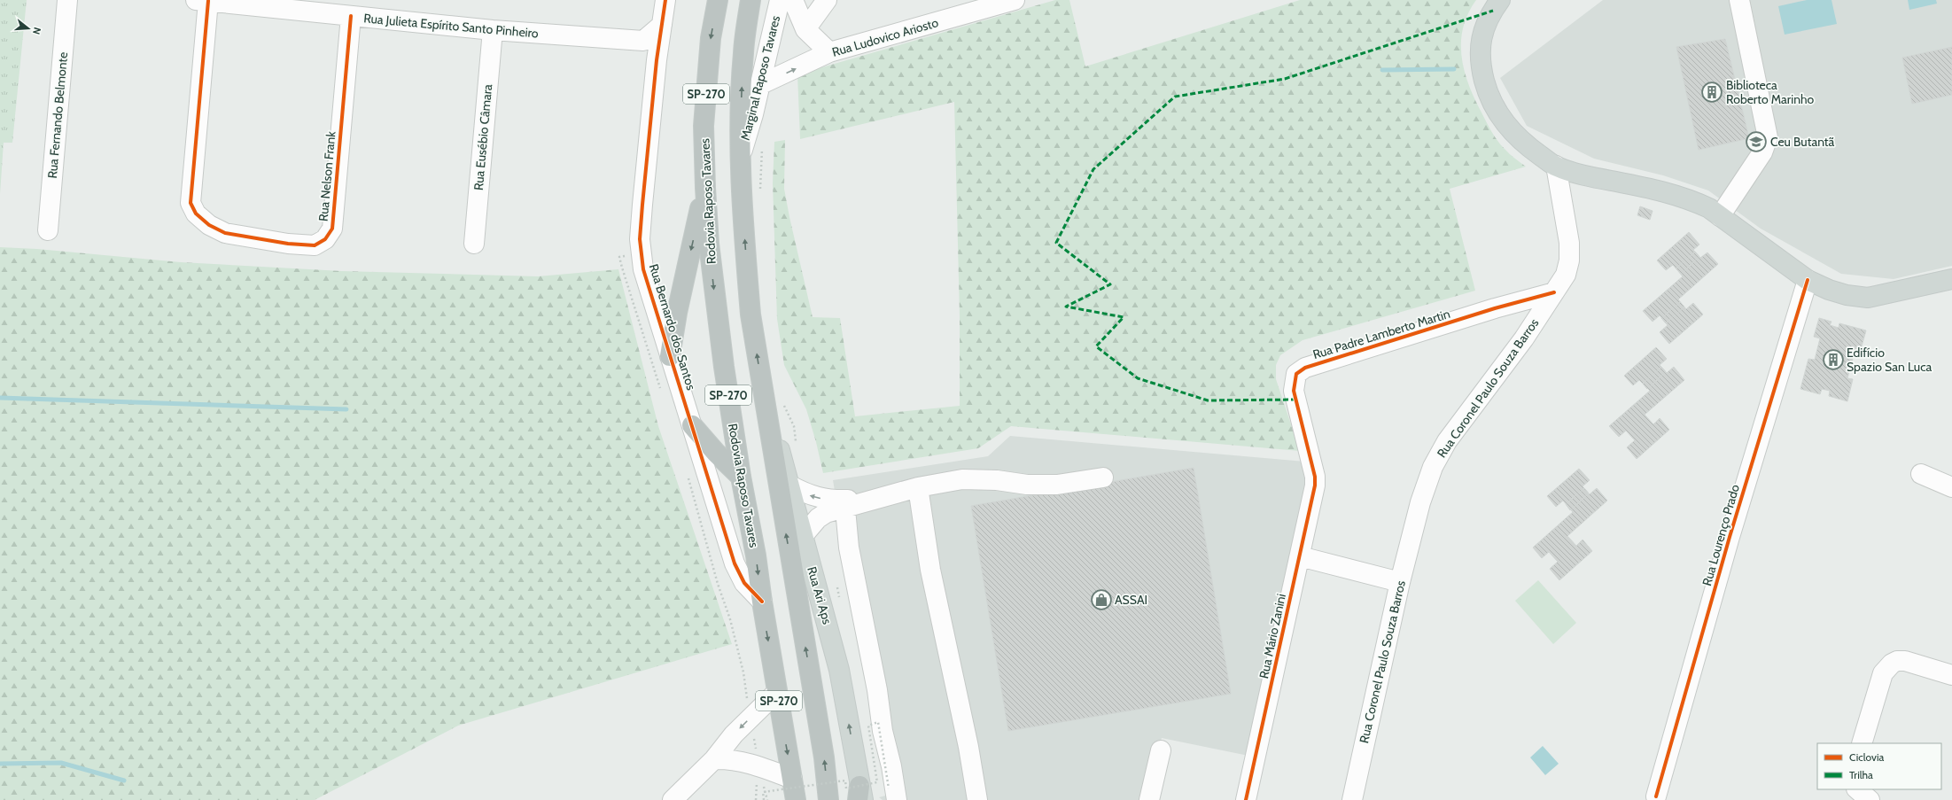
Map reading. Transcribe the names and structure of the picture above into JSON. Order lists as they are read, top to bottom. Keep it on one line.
{"streets":{"highway":["SP-270","Rodovia Raposo Tavares"],"main road":["Rua Ari Aps"],"street":["Rua Julieta Espírito Santo Pinheiro","Rua Ludovico Ariosto","Marginal Raposo Tavares","Rua Fernando Belmonte","Rua Eusébio Câmara","Rua Nelson Frank","Rua Bernardo dos Santos","Rua Padre Lamberto Martin","Rua Coronel Paulo Souza Barros","Rua Lourenço Prado","Rua Mário Zanini"]},"crossings":[["Rua Julieta Espírito Santo Pinheiro","Rua Eusébio Câmara"],["Rua Julieta Espírito Santo Pinheiro","Rua Nelson Frank"],["Rua Ludovico Ariosto","Marginal Raposo Tavares"],["Marginal Raposo Tavares","SP-270"],["SP-270","Rua Ari Aps"],["Rodovia Raposo Tavares","Rua Bernardo dos Santos"],["Rua Padre Lamberto Martin","Rua Coronel Paulo Souza Barros"],["Rua Padre Lamberto Martin","Rua Mário Zanini"]],"one_way":["Rua Ari Aps"],"places":{"building":["Biblioteca Roberto Marinho","Edifício Spazio San Luca"],"school or university":["Ceu Butantã"],"shop":["ASSAI"]},"legend":["Ciclovia","Trilha"],"north":"right"}
